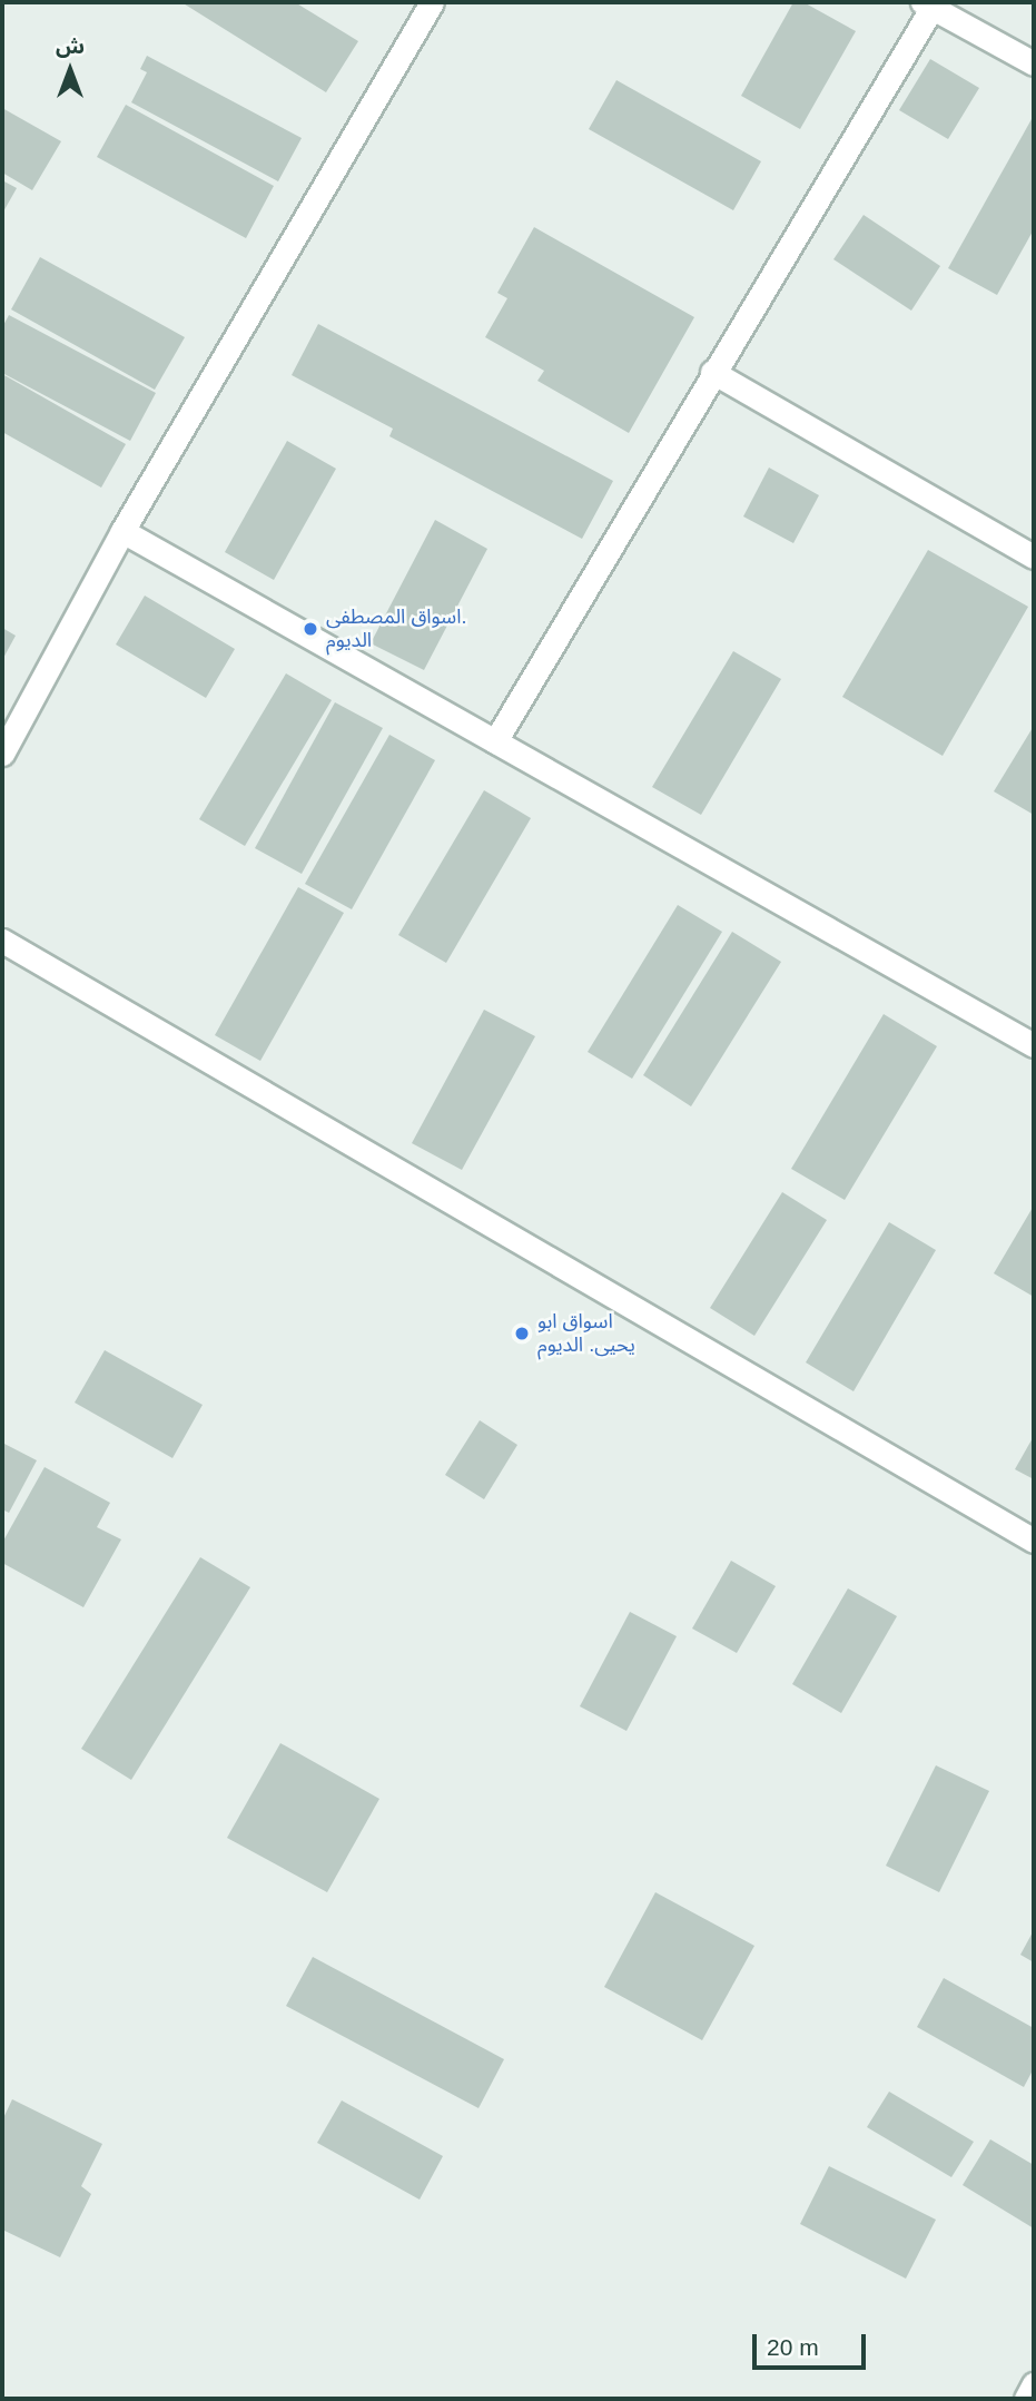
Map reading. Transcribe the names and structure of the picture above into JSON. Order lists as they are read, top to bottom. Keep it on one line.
{"places":["اسواق المصطفى. الديوم","اسواق ابو يحيى. الديوم"],"scale_bar":"20 m","north":"top"}
